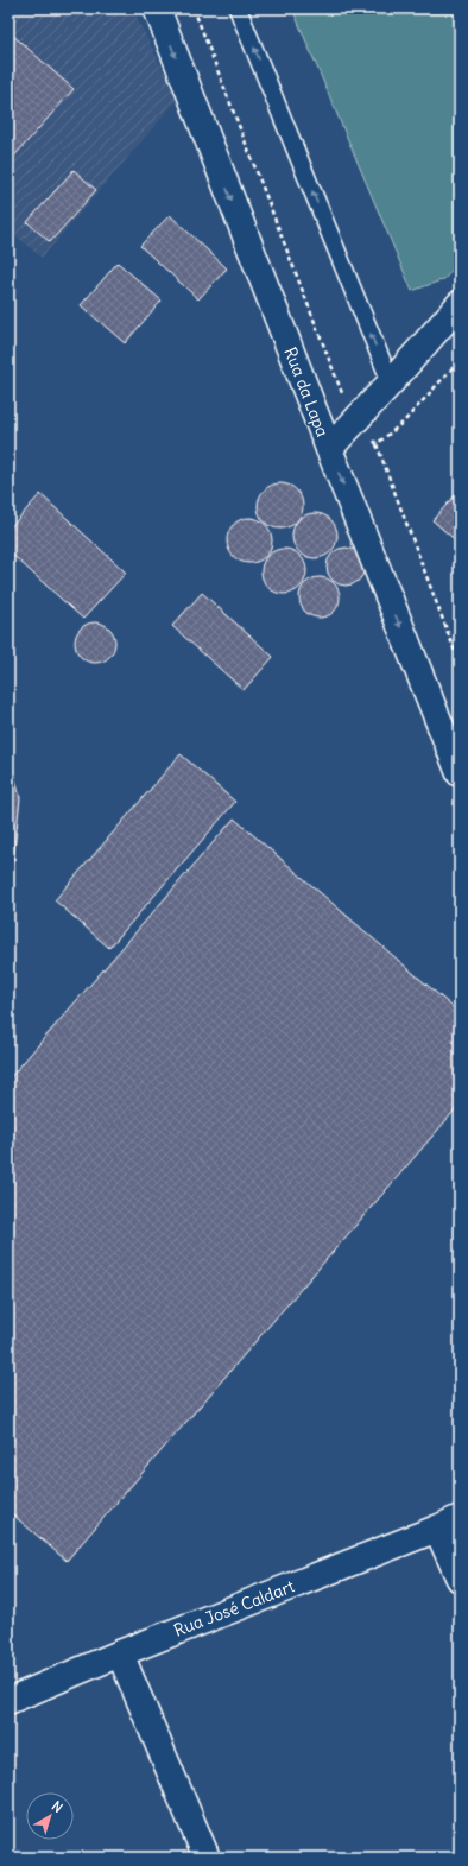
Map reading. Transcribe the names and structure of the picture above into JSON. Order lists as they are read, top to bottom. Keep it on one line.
{"streets":{"street":["Rua da Lapa","Rua José Caldart"]},"one_way":["Rua da Lapa"],"north":"top right"}
